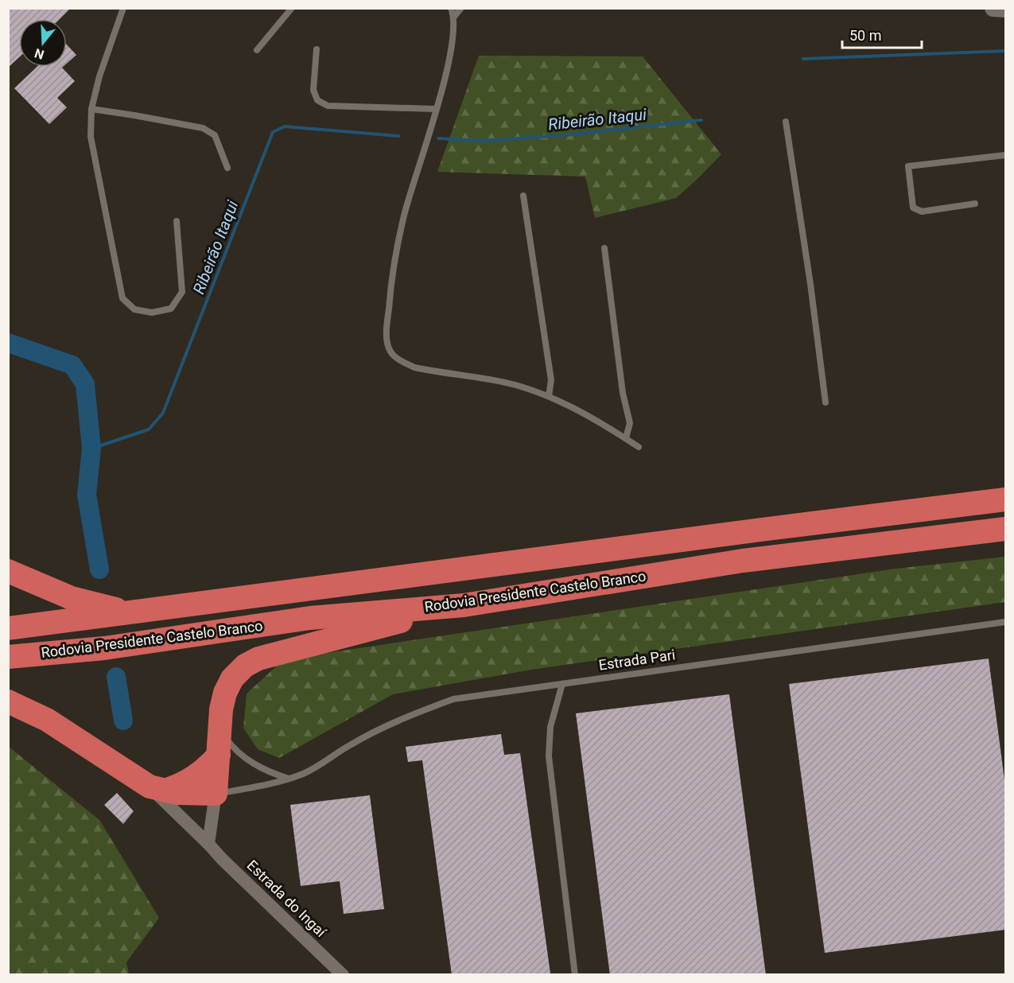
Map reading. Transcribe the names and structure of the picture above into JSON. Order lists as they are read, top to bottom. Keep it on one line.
{"streets":{"highway":["Rodovia Presidente Castelo Branco"],"street":["Estrada do Ingaí"],"lane":["Estrada Pari"]},"water":["Ribeirão Itaqui"],"scale_bar":"50 m","north":"bottom"}
